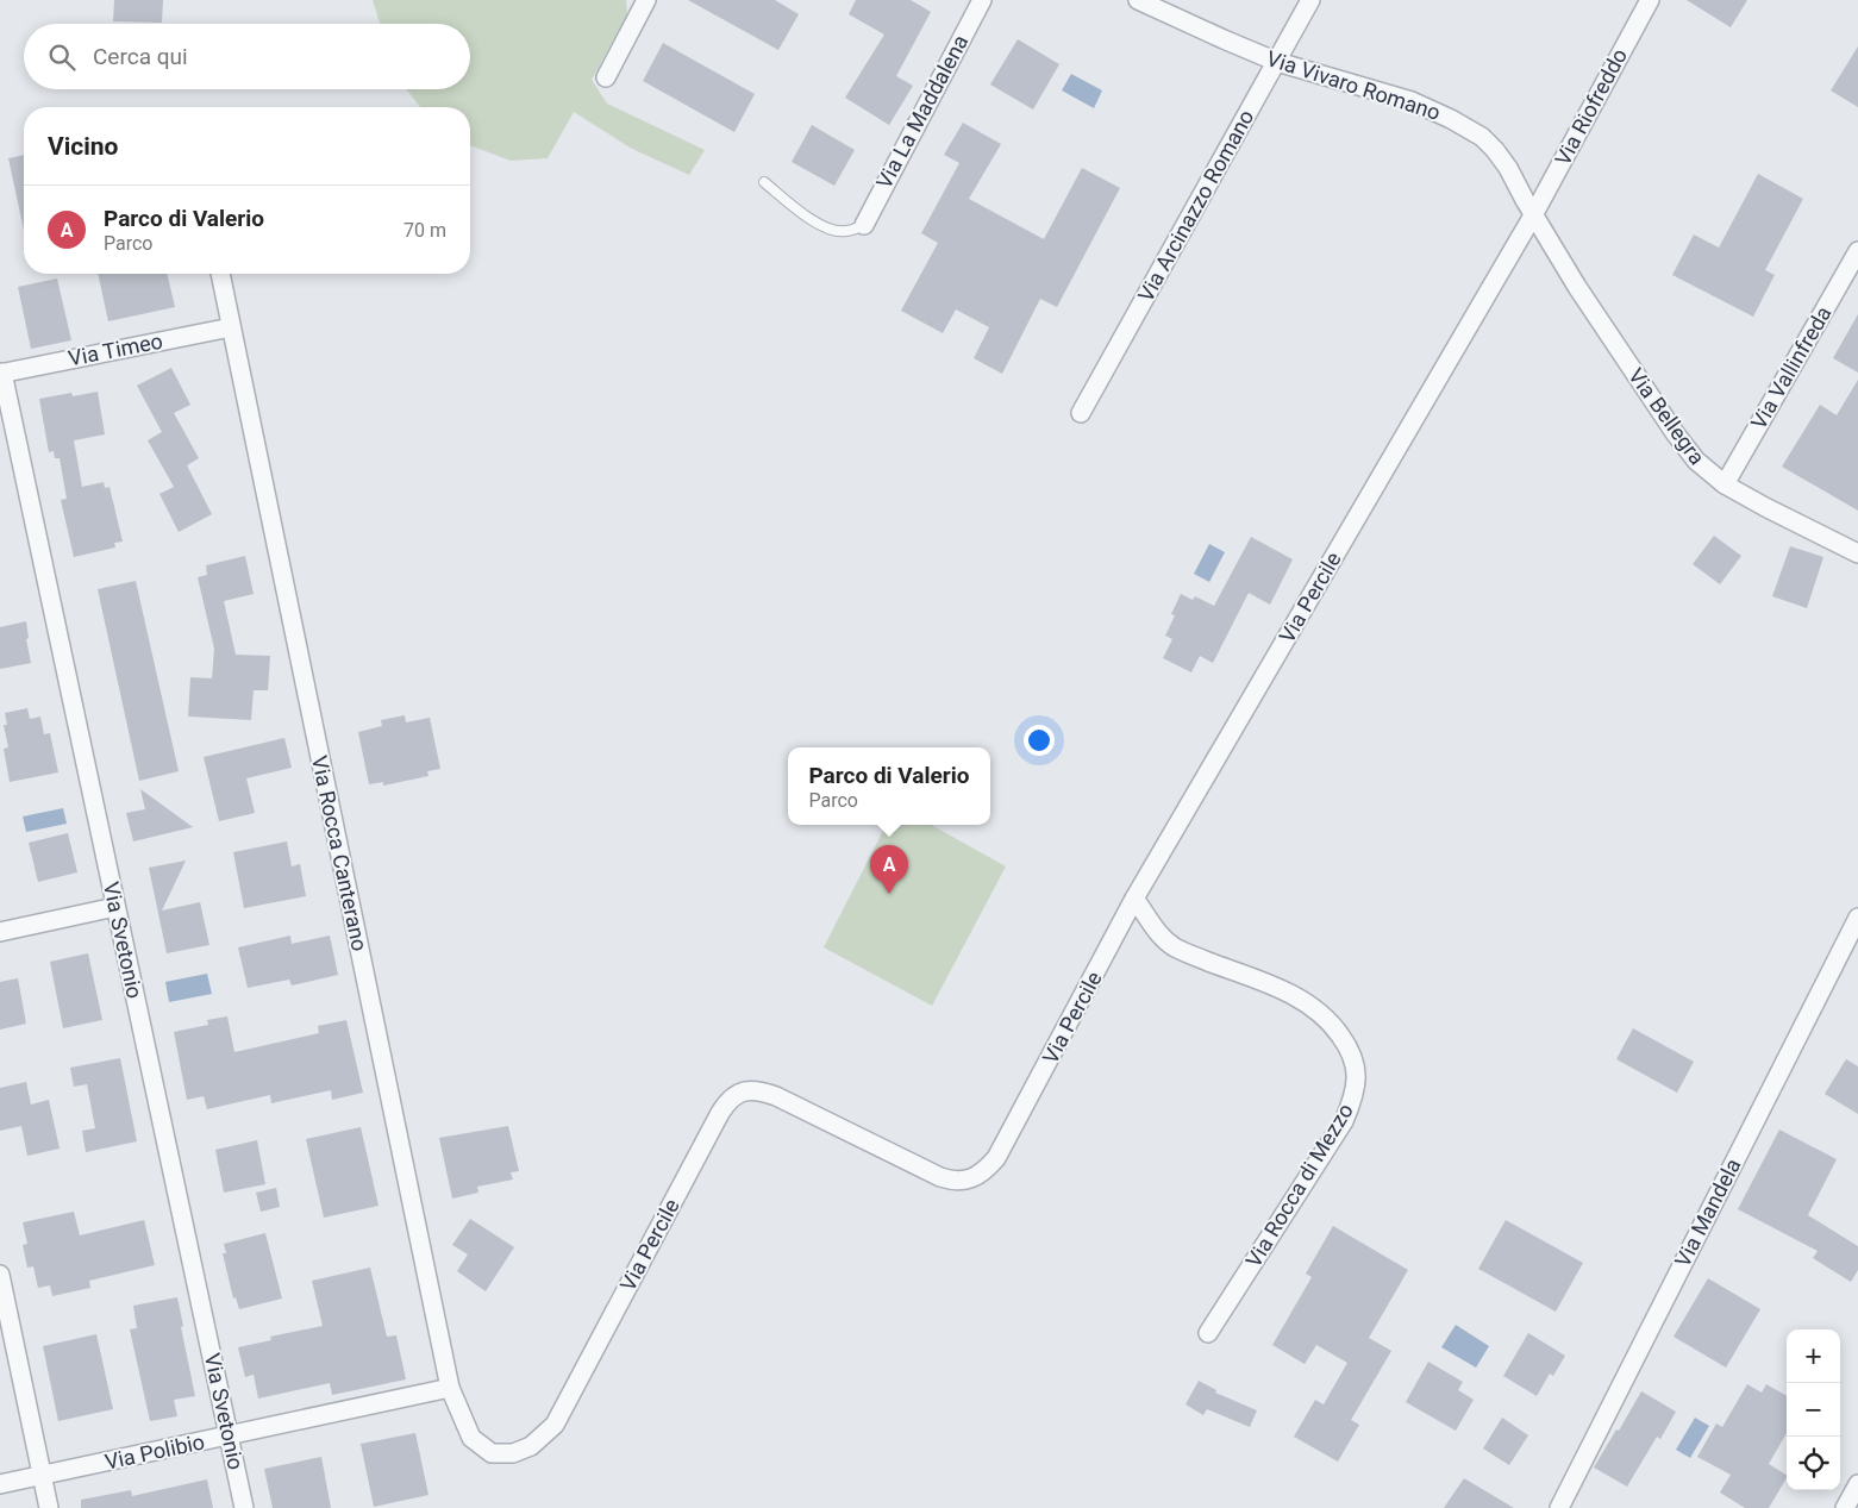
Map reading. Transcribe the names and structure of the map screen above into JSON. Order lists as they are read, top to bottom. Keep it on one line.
{"streets":{"street":["Via Vivaro Romano","Via Riofreddo","Via La Maddalena","Via Arcinazzo Romano","Via Timeo","Via Vallinfreda","Via Bellegra","Via Percile","Via Rocca Canterano","Via Svetonio","Via Rocca di Mezzo","Via Mandela","Via Polibio"]},"crossings":[["Via Vivaro Romano","Via Riofreddo"],["Via Vivaro Romano","Via Arcinazzo Romano"],["Via Vivaro Romano","Via Bellegra"],["Via Vivaro Romano","Via Percile"],["Via Riofreddo","Via Bellegra"],["Via Riofreddo","Via Percile"],["Via Timeo","Via Rocca Canterano"],["Via Timeo","Via Svetonio"],["Via Vallinfreda","Via Bellegra"],["Via Bellegra","Via Percile"],["Via Percile","Via Rocca Canterano"],["Via Percile","Via Rocca di Mezzo"],["Via Rocca Canterano","Via Polibio"],["Via Svetonio","Via Polibio"]],"page":{"search":"Cerca qui","heading":"Vicino","list":[{"mark":"A","name":"Parco di Valerio","note":"Parco","value":"70 m"}],"popup":["Parco di Valerio","Parco"],"pins":"A","map_buttons":["+","−"]}}
